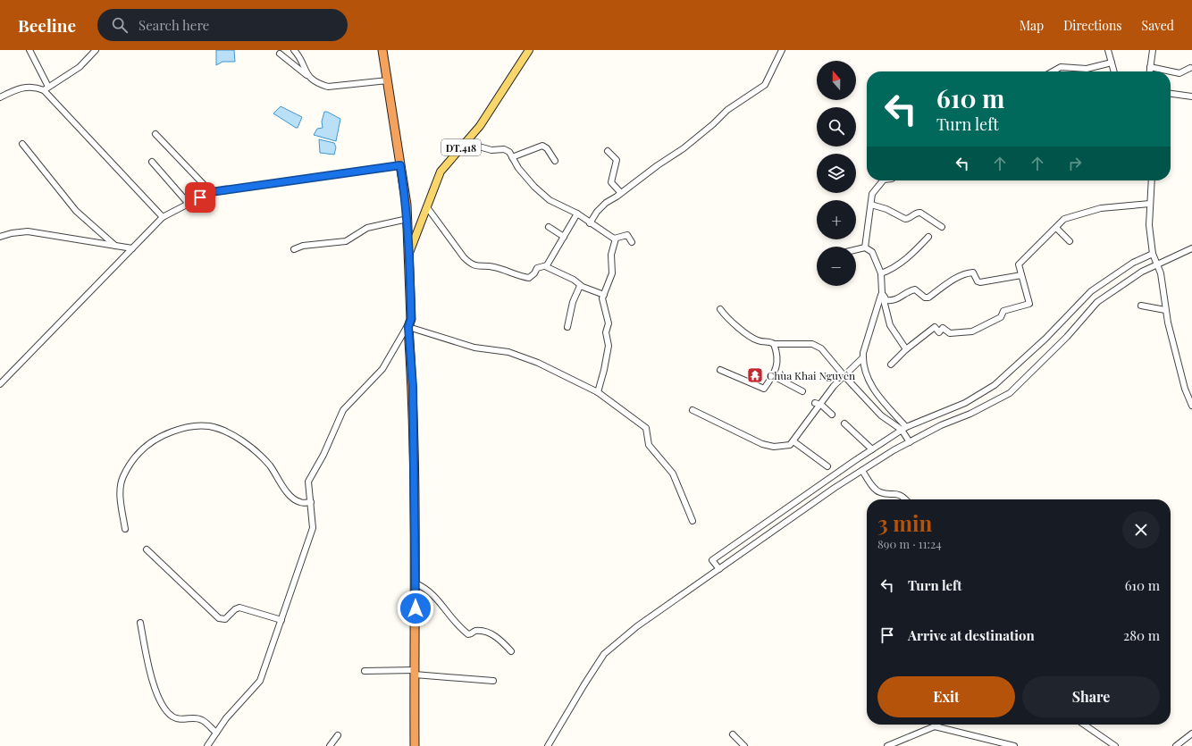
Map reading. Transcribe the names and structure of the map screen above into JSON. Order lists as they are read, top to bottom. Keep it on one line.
{"streets":{"main road":["ĐT.418"]},"places":{"temple":["Chùa Khai Nguyên"]},"north":"top","page":{"header":"Beeline","search":"Search here","nav":["Map","Directions","Saved"],"map_buttons":["+","−"],"turn":["610 m","Turn left"],"heading":["3 min","890 m · 11:24"],"list":[{"name":"Turn left","value":"610 m"},{"name":"Arrive at destination","value":"280 m"}],"buttons":["Exit","Share"]}}
